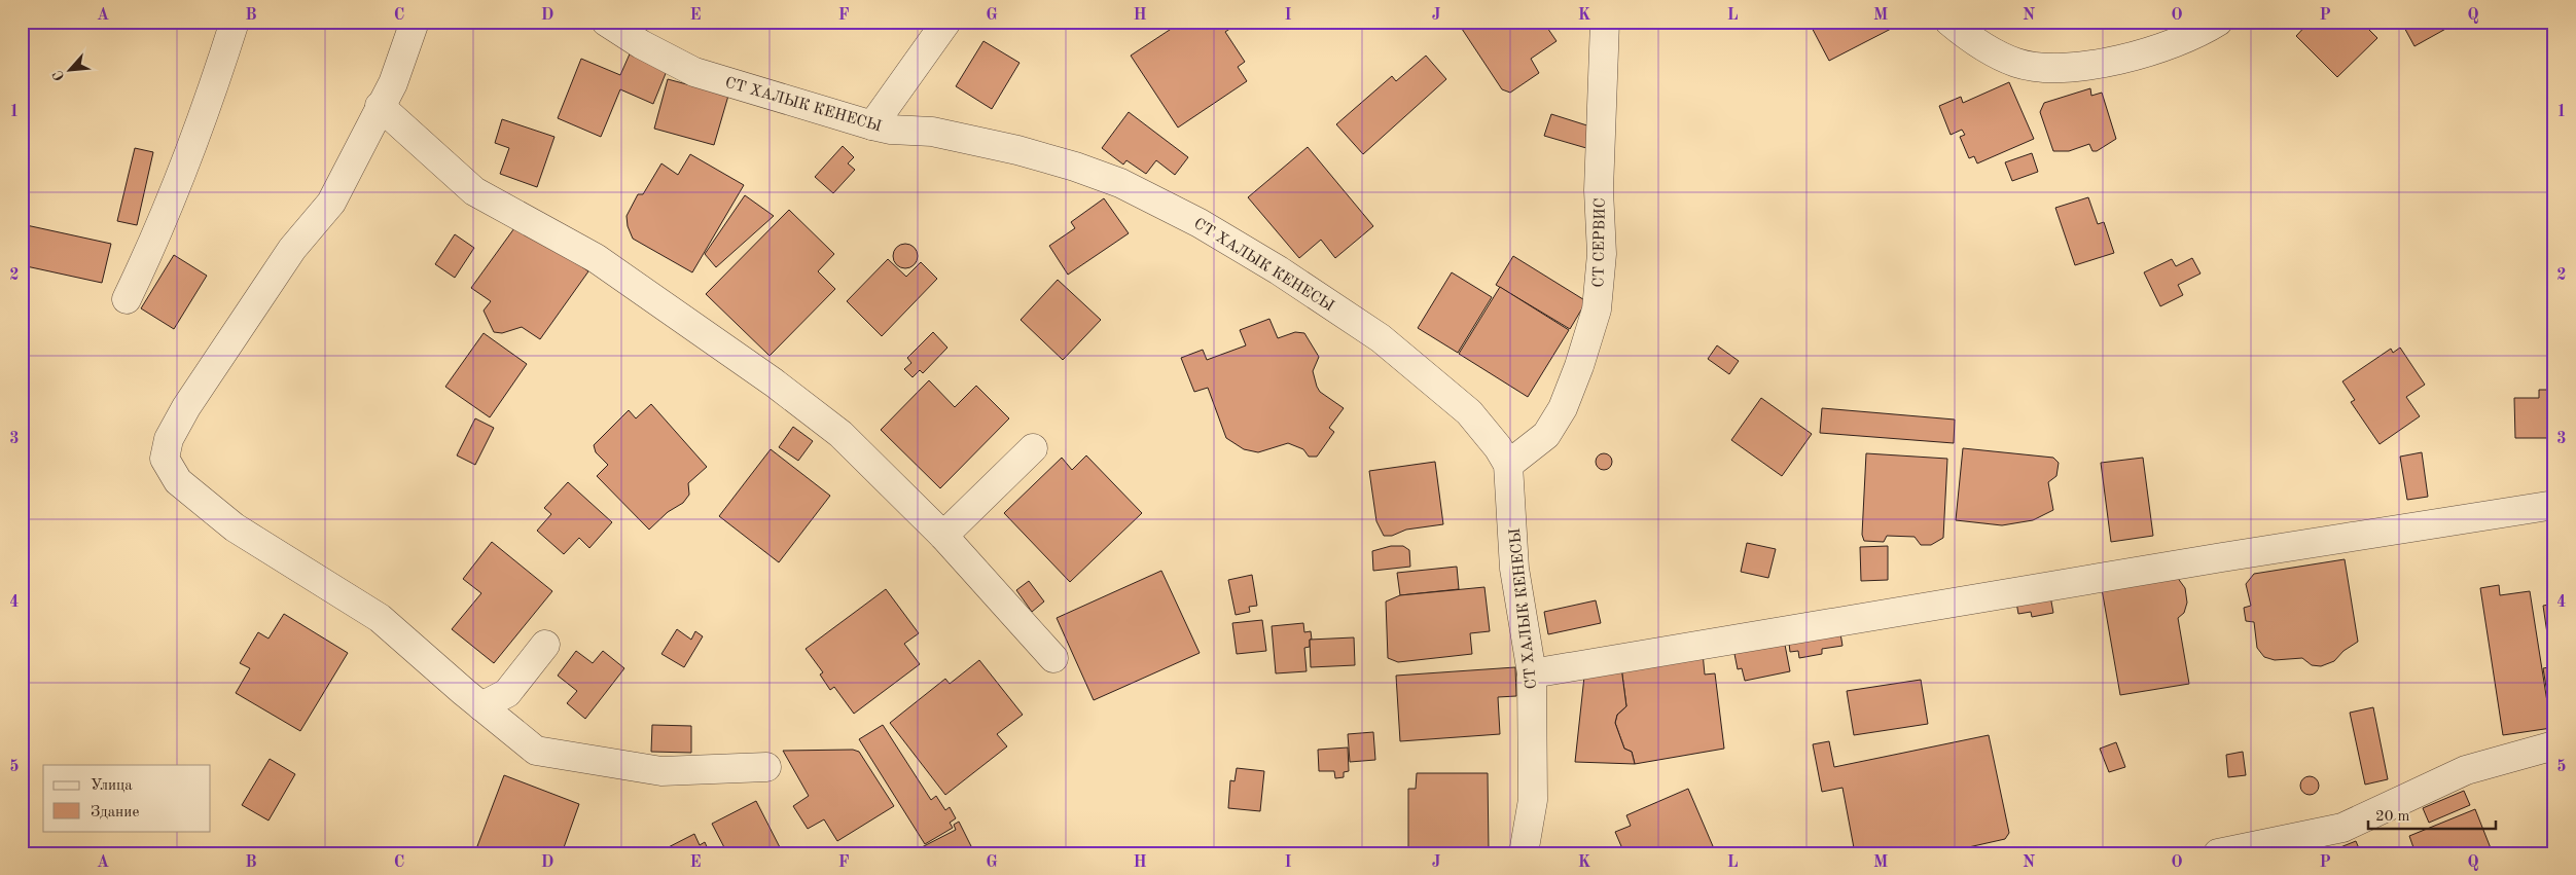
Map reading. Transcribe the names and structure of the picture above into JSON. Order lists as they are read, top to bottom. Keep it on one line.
{"streets":{"street":["СТ ХАЛЫК КЕНЕСЫ","СТ СЕРВИС"]},"crossings":[["СТ ХАЛЫК КЕНЕСЫ","СТ СЕРВИС"]],"legend":["Улица","Здание"],"scale_bar":"20 m","north":"bottom left","grid":{"columns":["A","B","C","D","E","F","G","H","I","J","K","L","M","N","O","P","Q"],"rows":["1","2","3","4","5"]}}
